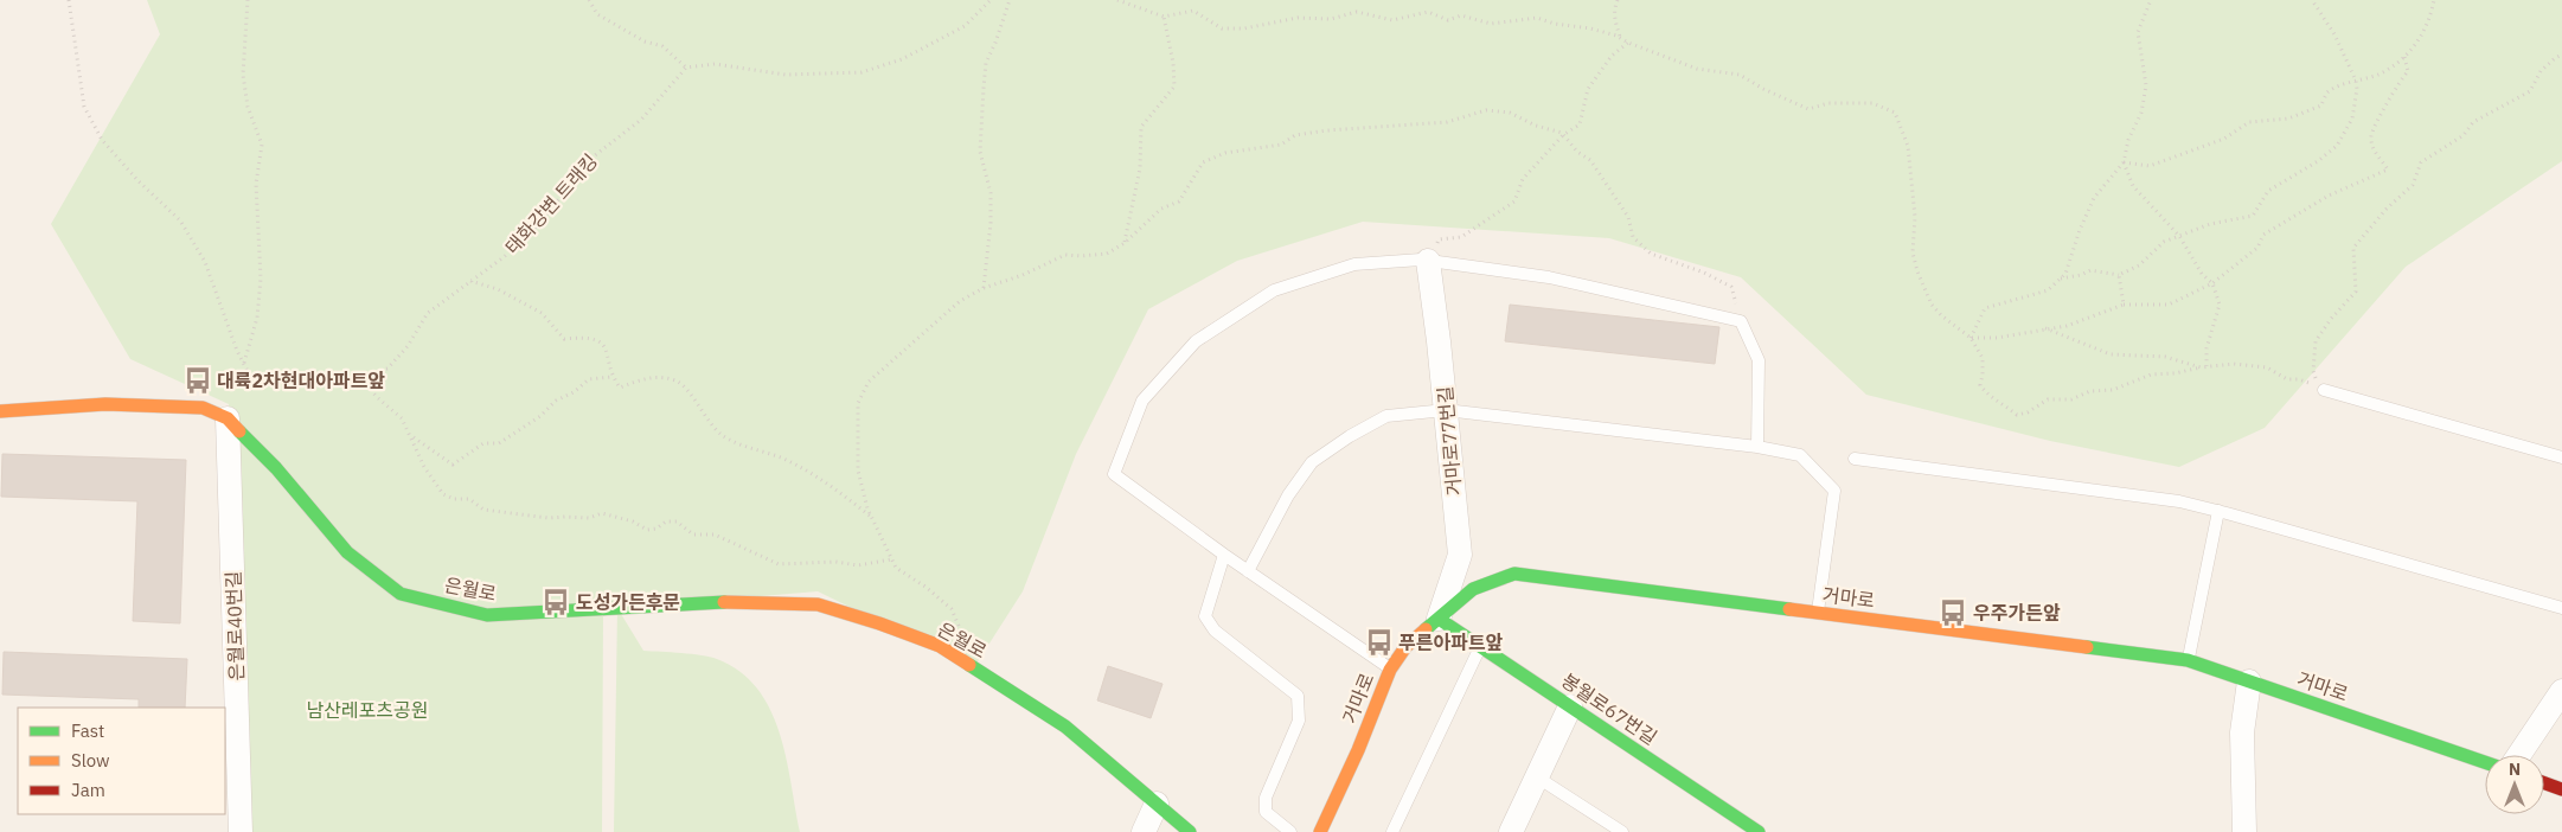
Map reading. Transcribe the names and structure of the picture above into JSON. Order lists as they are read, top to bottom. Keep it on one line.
{"streets":{"street":["거마로77번길","은월로","거마로","은월로40번길","봉월로67번길"],"path":["태화강변 트래킹"]},"crossings":[["거마로77번길","거마로"],["거마로77번길","봉월로67번길"],["은월로","은월로40번길"],["거마로","봉월로67번길"]],"parks":["남산레포츠공원"],"places":{"bus stop":["대륙2차현대아파트앞","도성가든후문","우주가든앞","푸른아파트앞"]},"legend":["Fast","Slow","Jam"],"north":"top"}
